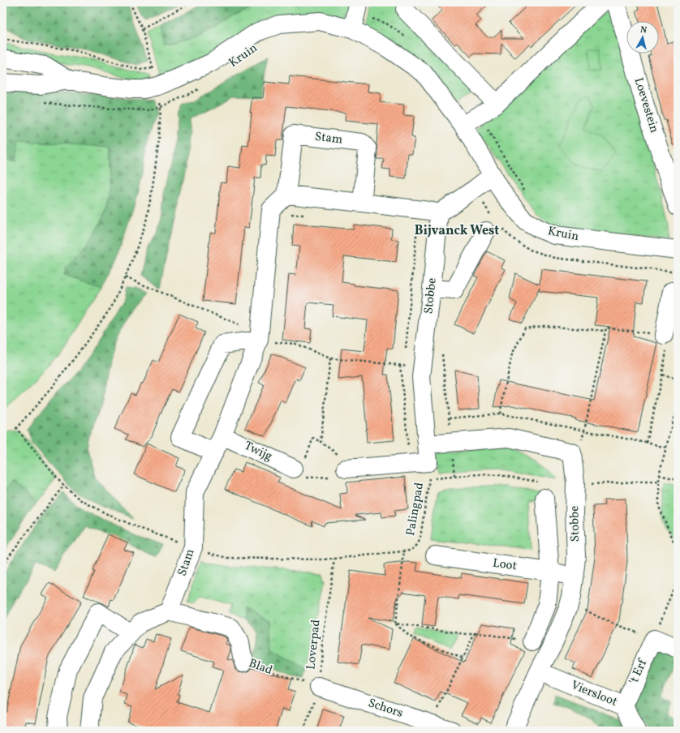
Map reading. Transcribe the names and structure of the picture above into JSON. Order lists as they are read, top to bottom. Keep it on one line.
{"streets":{"street":["Kruin","Loevestein","Stam","Stobbe","Twijg","Loot","Blad","'t Erf","Viersloot","Schors"],"path":["Palingpad","Loverpad"]},"crossings":[["Stam","Twijg"],["Stam","Palingpad"],["Stam","Blad"],["Stobbe","Loot"],["Stobbe","Viersloot"],["Palingpad","Loverpad"],["Loverpad","Blad"],["Loverpad","Schors"],["Blad","Schors"],["'t Erf","Viersloot"]],"districts":["Bijvanck West"],"north":"top"}
